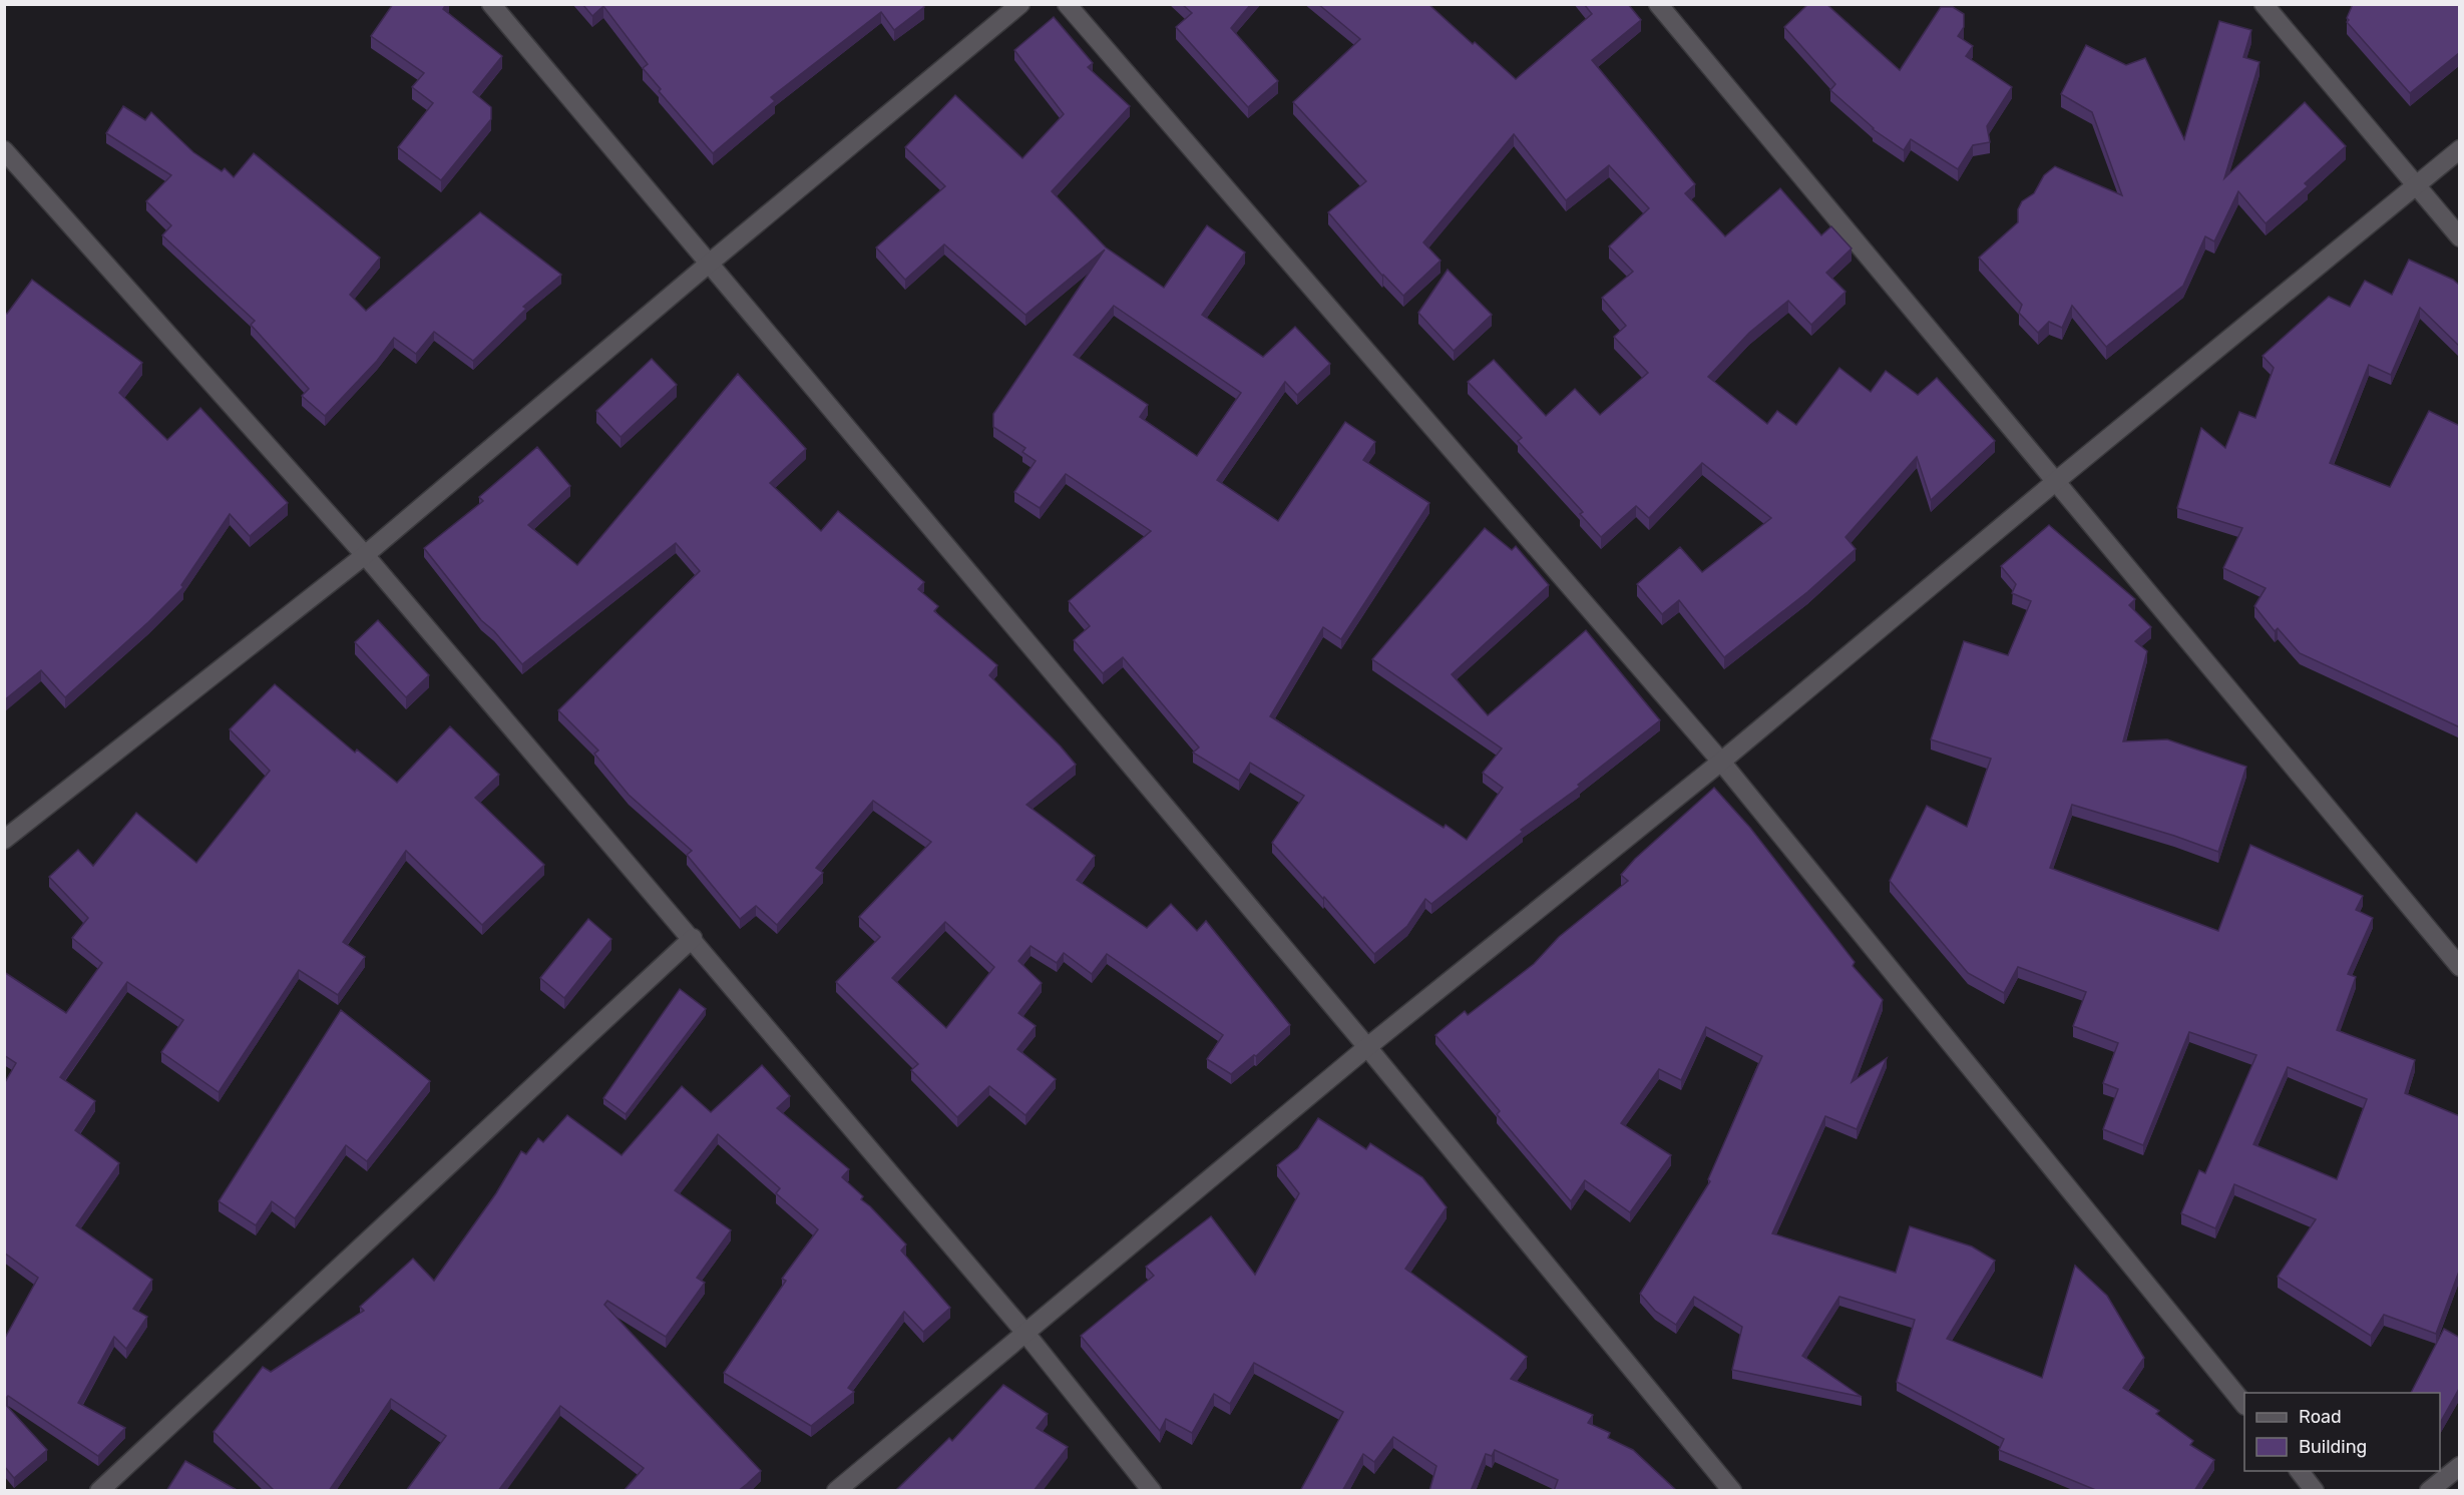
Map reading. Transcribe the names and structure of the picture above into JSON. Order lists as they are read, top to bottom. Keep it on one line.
{"legend":["Road","Building"]}
